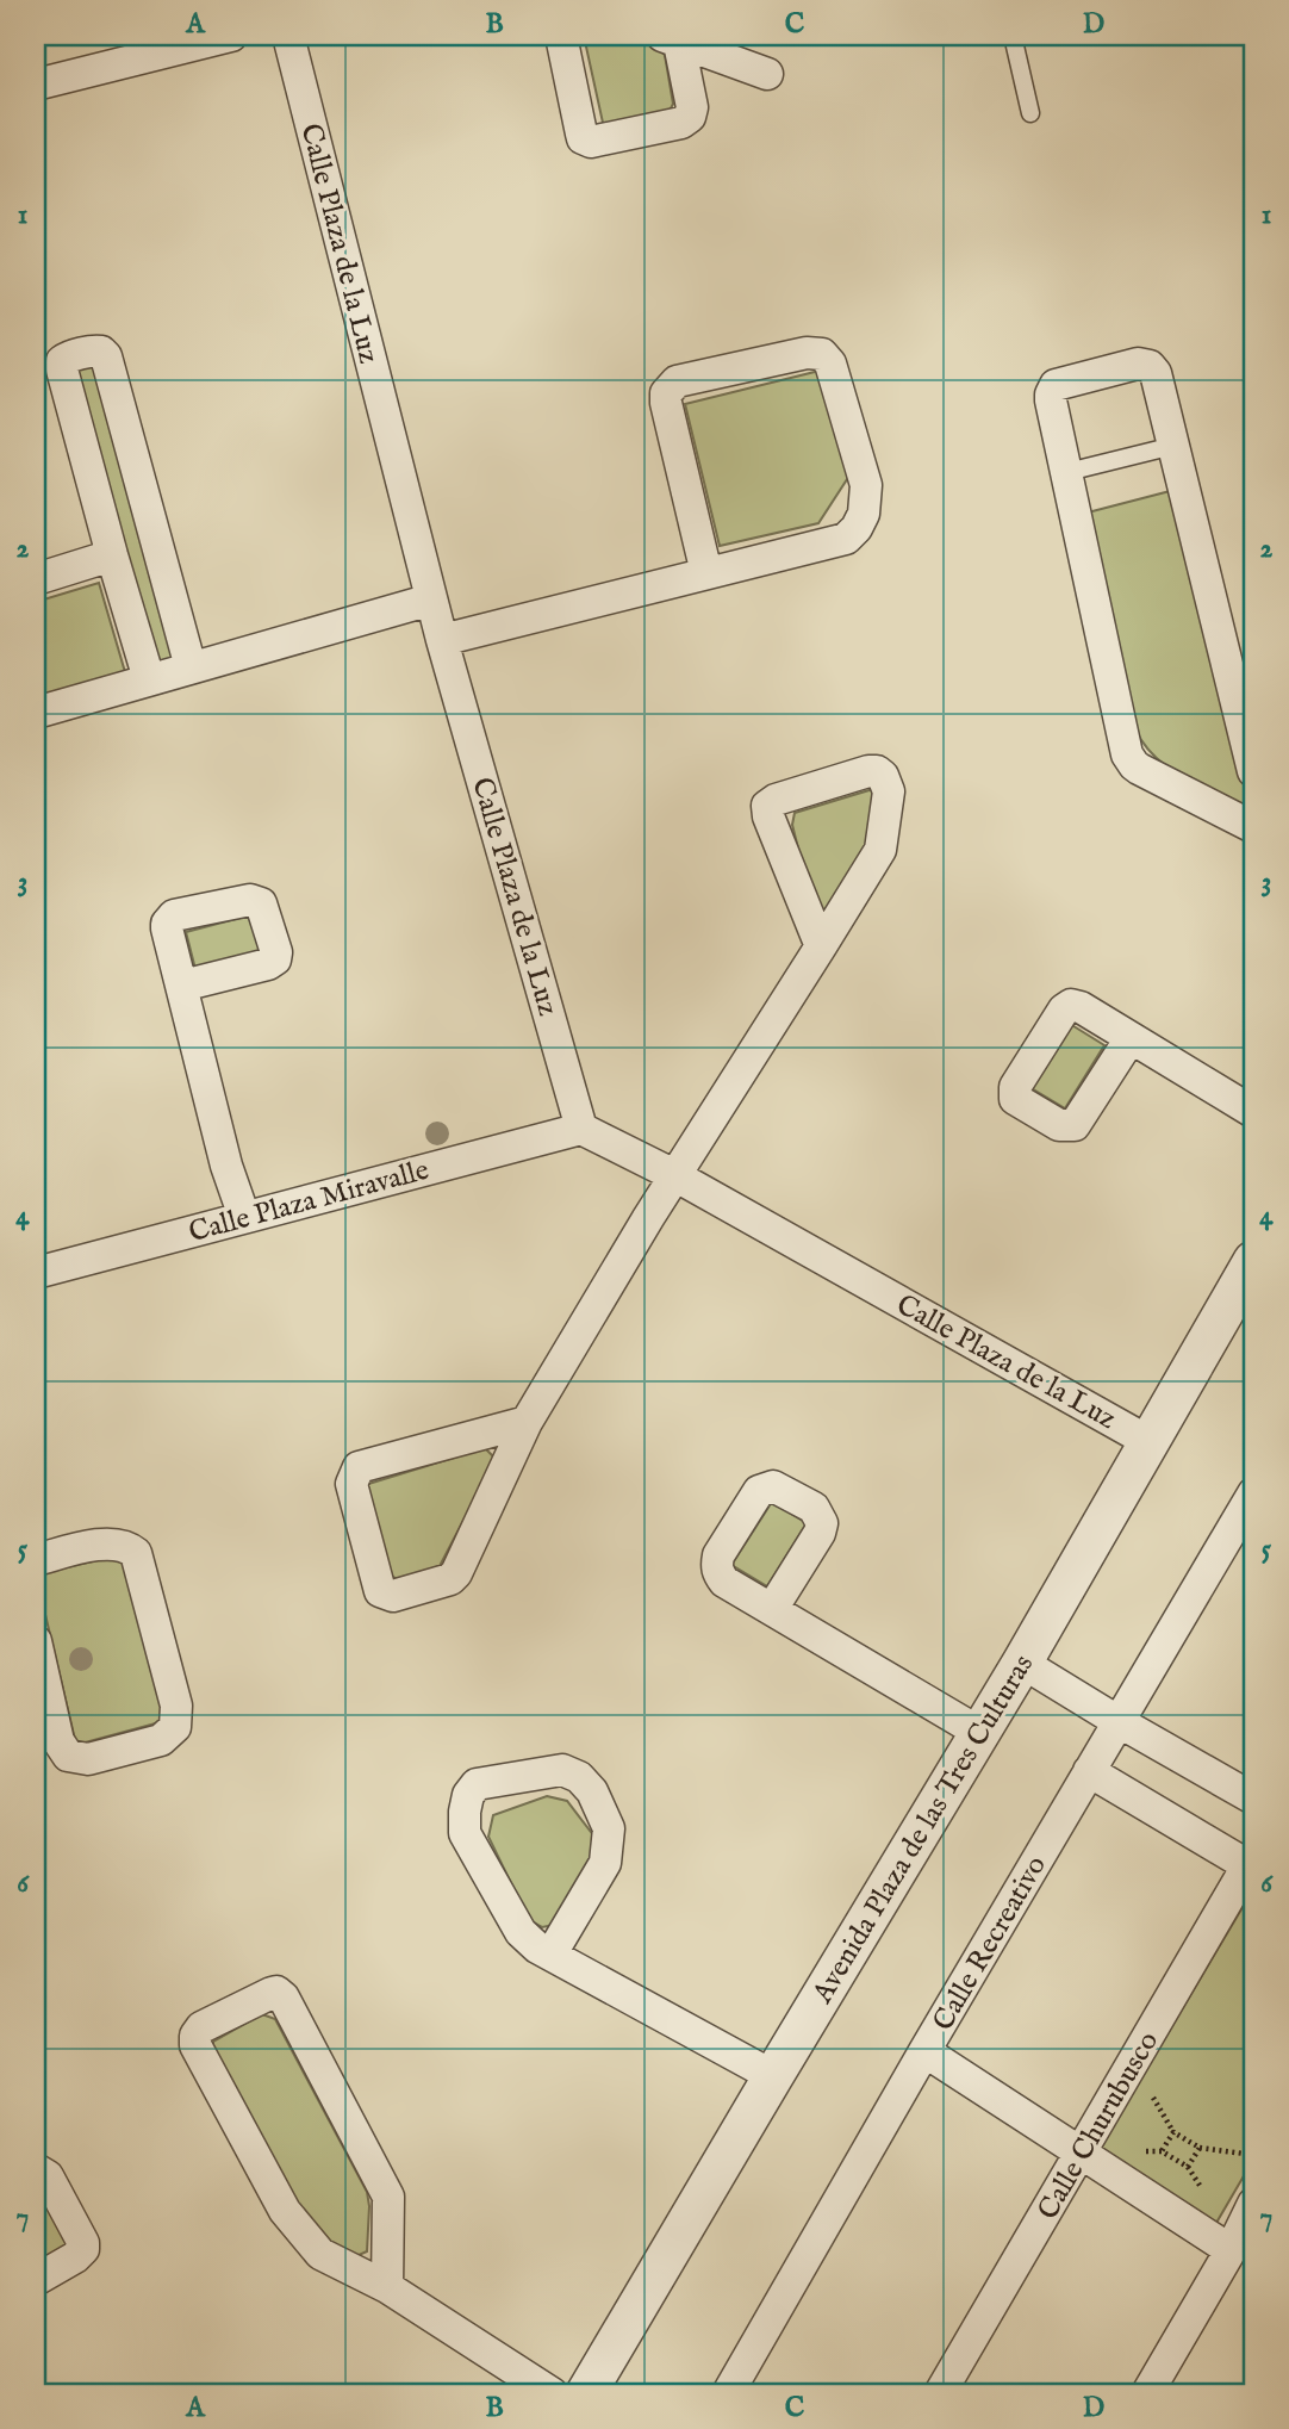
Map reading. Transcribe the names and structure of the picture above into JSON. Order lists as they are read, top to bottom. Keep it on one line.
{"streets":{"street":["Calle Plaza de la Luz","Calle Plaza Miravalle","Avenida Plaza de las Tres Culturas","Calle Recreativo","Calle Churubusco"]},"crossings":[["Calle Plaza de la Luz","Calle Plaza Miravalle"],["Calle Plaza de la Luz","Avenida Plaza de las Tres Culturas"]],"grid":{"columns":["A","B","C","D"],"rows":["1","2","3","4","5","6","7"]}}
